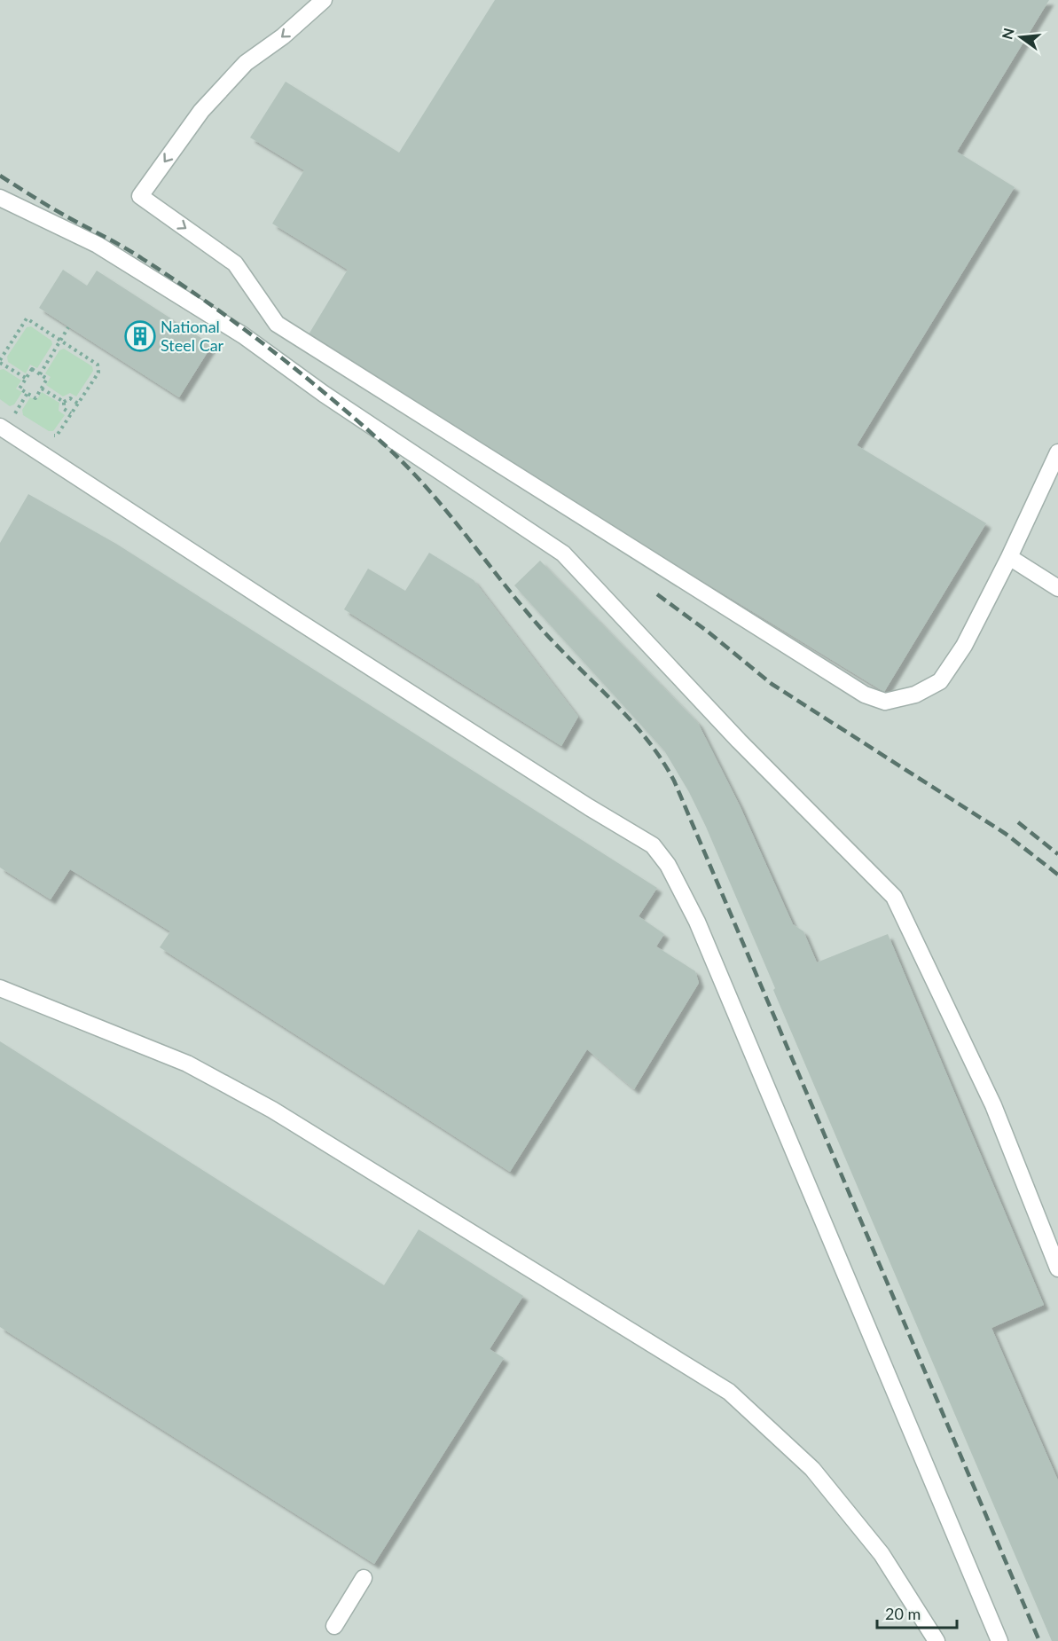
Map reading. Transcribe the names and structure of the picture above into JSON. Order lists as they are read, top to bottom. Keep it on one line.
{"places":{"building":["National Steel Car"]},"scale_bar":"20 m","north":"left"}
